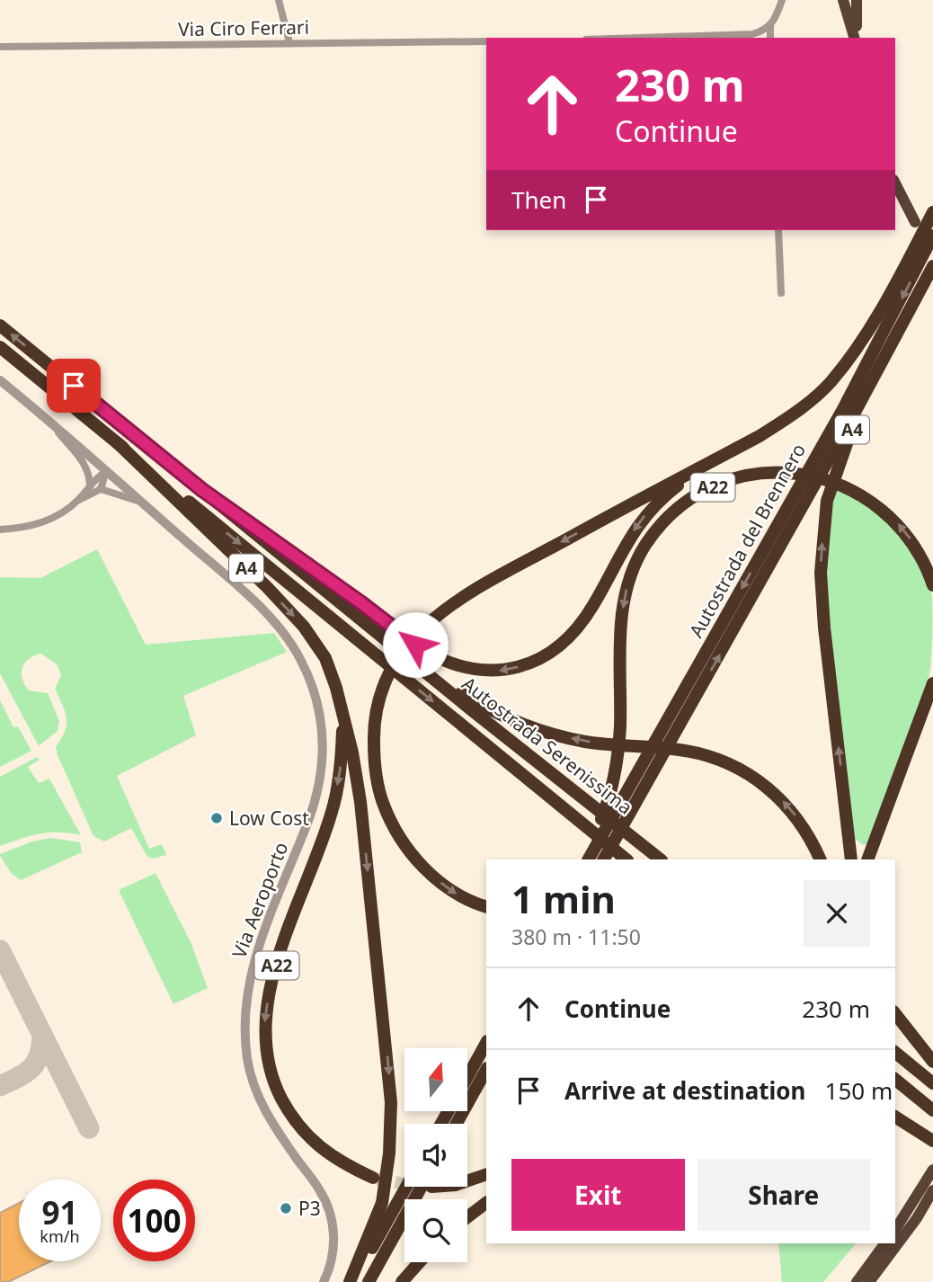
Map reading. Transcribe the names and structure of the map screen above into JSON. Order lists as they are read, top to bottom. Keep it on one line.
{"streets":{"highway":["A4","A22","Autostrada del Brennero","Autostrada Serenissima"],"street":["Via Ciro Ferrari","Via Aeroporto"]},"crossings":[["A4","A22"],["A4","Autostrada del Brennero"],["A4","Autostrada Serenissima"],["A22","Autostrada del Brennero"]],"places":["Low Cost","P3"],"north":"top","page":{"turn":["230 m","Continue"],"then":"Then","heading":["1 min","380 m · 11:50"],"list":[{"name":"Continue","value":"230 m"},{"name":"Arrive at destination","value":"150 m"}],"buttons":["Exit","Share"],"speed":"91 km/h","limit":"100"}}
